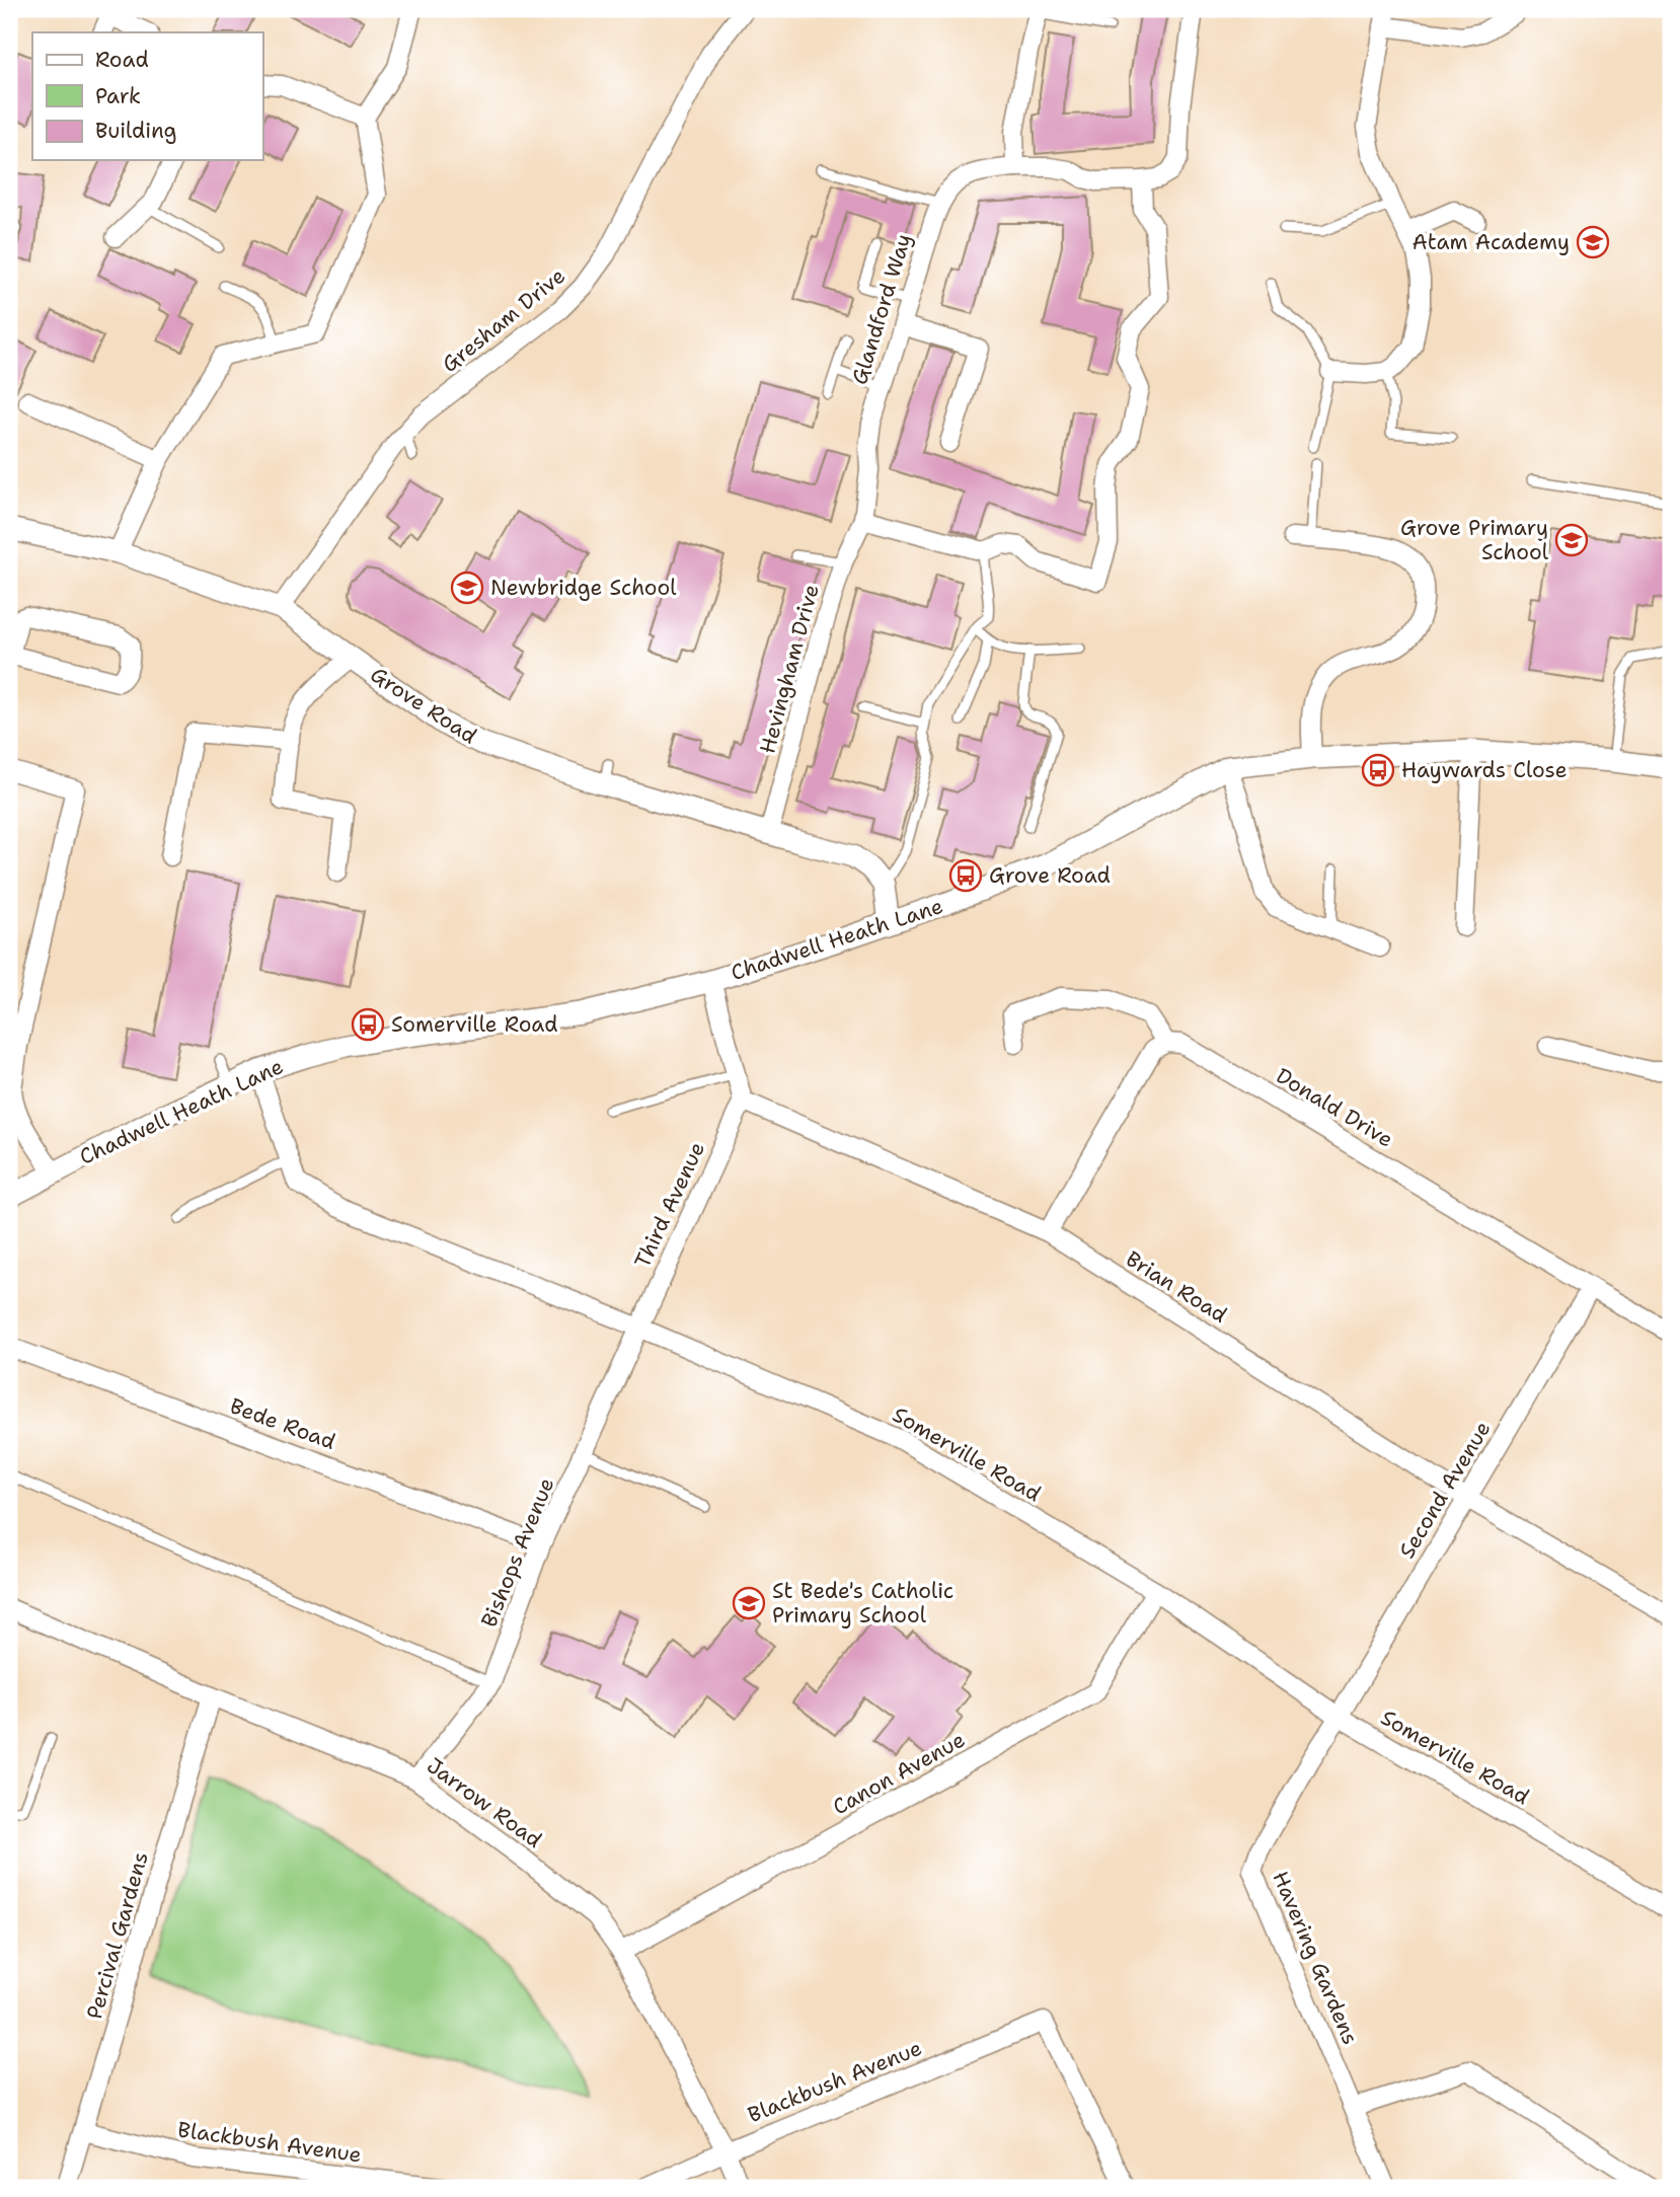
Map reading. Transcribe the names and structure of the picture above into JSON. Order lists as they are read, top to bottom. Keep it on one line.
{"streets":{"street":["Glandford Way","Gresham Drive","Hevingham Drive","Grove Road","Chadwell Heath Lane","Donald Drive","Third Avenue","Brian Road","Bede Road","Somerville Road","Second Avenue","Bishops Avenue","Canon Avenue","Jarrow Road","Percival Gardens","Havering Gardens","Blackbush Avenue"]},"crossings":[["Glandford Way","Hevingham Drive"],["Gresham Drive","Grove Road"],["Hevingham Drive","Grove Road"],["Chadwell Heath Lane","Somerville Road"],["Donald Drive","Second Avenue"],["Third Avenue","Brian Road"],["Third Avenue","Somerville Road"],["Third Avenue","Bishops Avenue"],["Brian Road","Second Avenue"],["Bede Road","Bishops Avenue"],["Somerville Road","Second Avenue"],["Somerville Road","Bishops Avenue"],["Somerville Road","Canon Avenue"],["Somerville Road","Havering Gardens"],["Second Avenue","Havering Gardens"],["Bishops Avenue","Jarrow Road"],["Canon Avenue","Jarrow Road"],["Jarrow Road","Percival Gardens"],["Jarrow Road","Blackbush Avenue"],["Percival Gardens","Blackbush Avenue"]],"places":{"school or university":["Atam Academy","Grove Primary School","Newbridge School","St Bede's Catholic Primary School"],"bus stop":["Haywards Close","Grove Road","Somerville Road"]},"legend":["Road","Park","Building"]}
